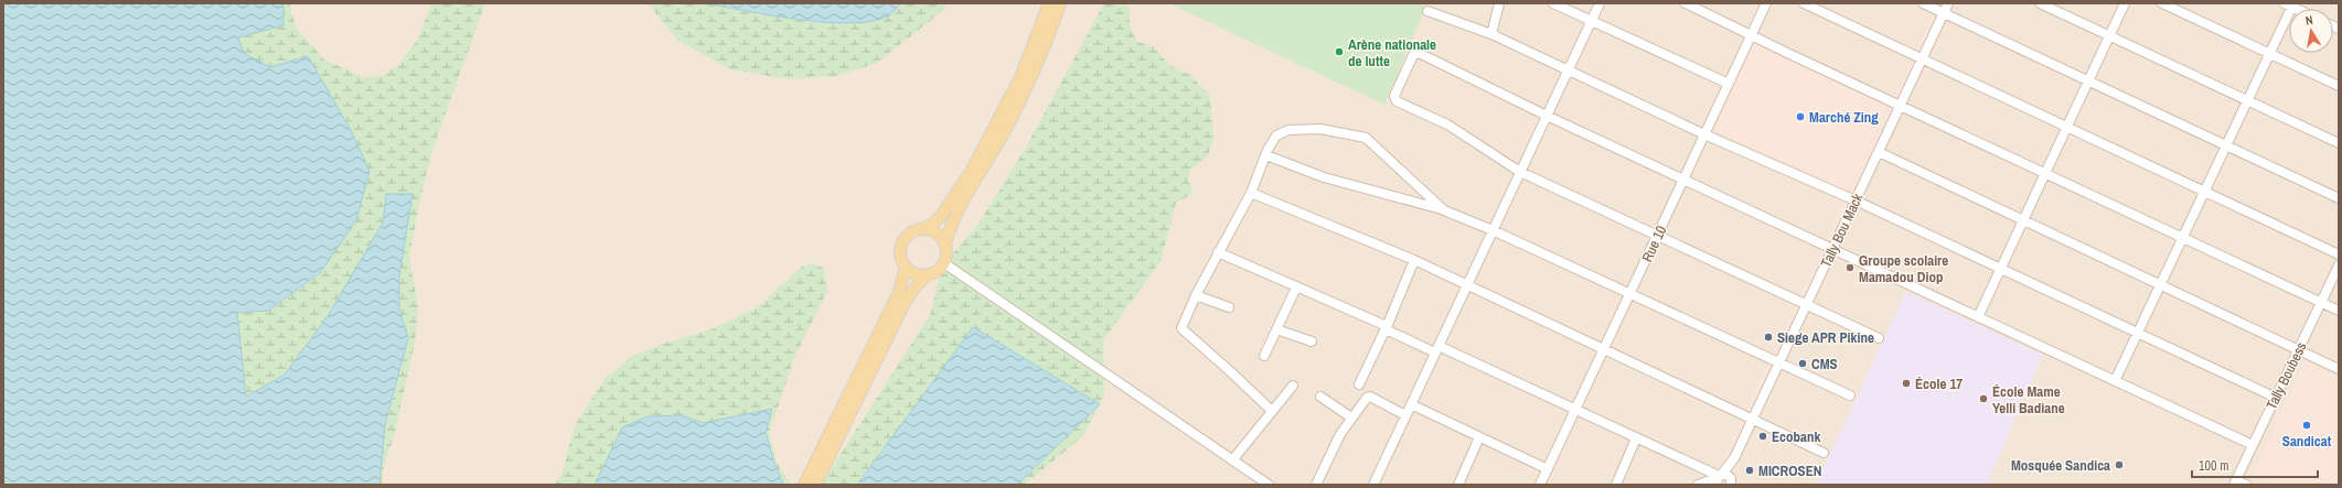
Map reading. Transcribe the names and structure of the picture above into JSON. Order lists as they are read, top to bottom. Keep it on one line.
{"streets":{"street":["Tally Bou Mack","Rue 10","Tally Boubess"]},"places":["Arène nationale de lutte","Marché Zing","Groupe scolaire Mamadou Diop","Siege APR Pikine","CMS","École 17","École Mame Yelli Badiane","Sandicat","Ecobank","Mosquée Sandica","MICROSEN"],"scale_bar":"100 m","north":"top"}
